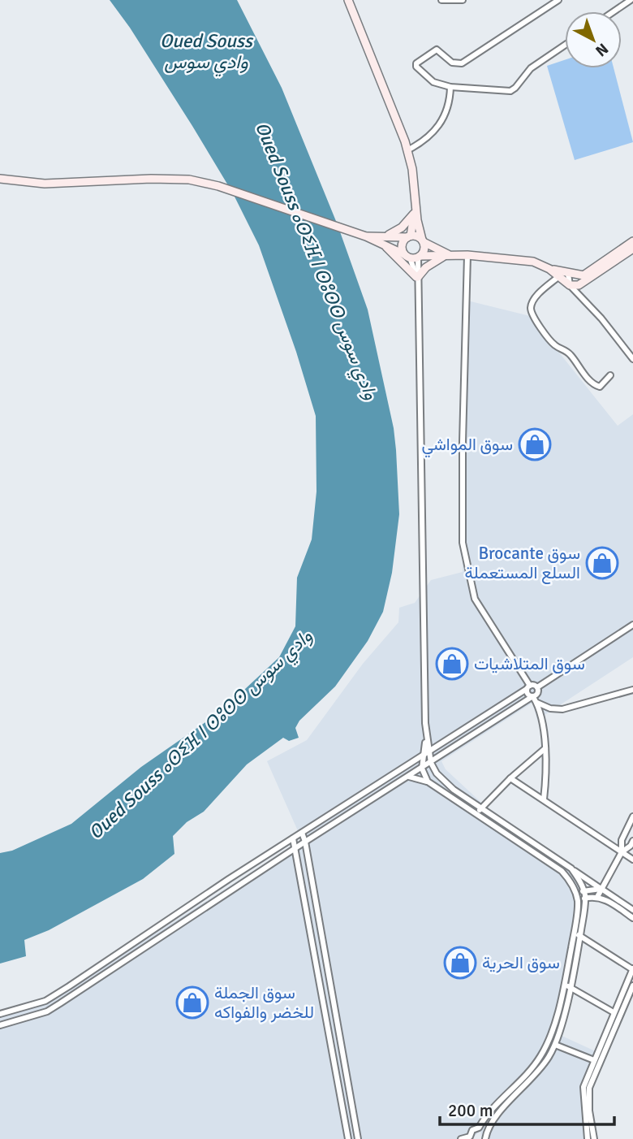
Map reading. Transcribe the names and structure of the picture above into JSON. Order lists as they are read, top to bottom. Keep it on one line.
{"water":["Oued Souss وادي سوس","Oued Souss ⴰⵙⵉⴼ ⵏ ⵙⵓⵙⵙ وادي سوس"],"places":{"shop":["سوق المواشي","Brocante سوق السلع المستعملة","سوق المتلاشيات","سوق الحرية","سوق الجملة للخضر والفواكه"]},"scale_bar":"200 m","north":"bottom right"}
